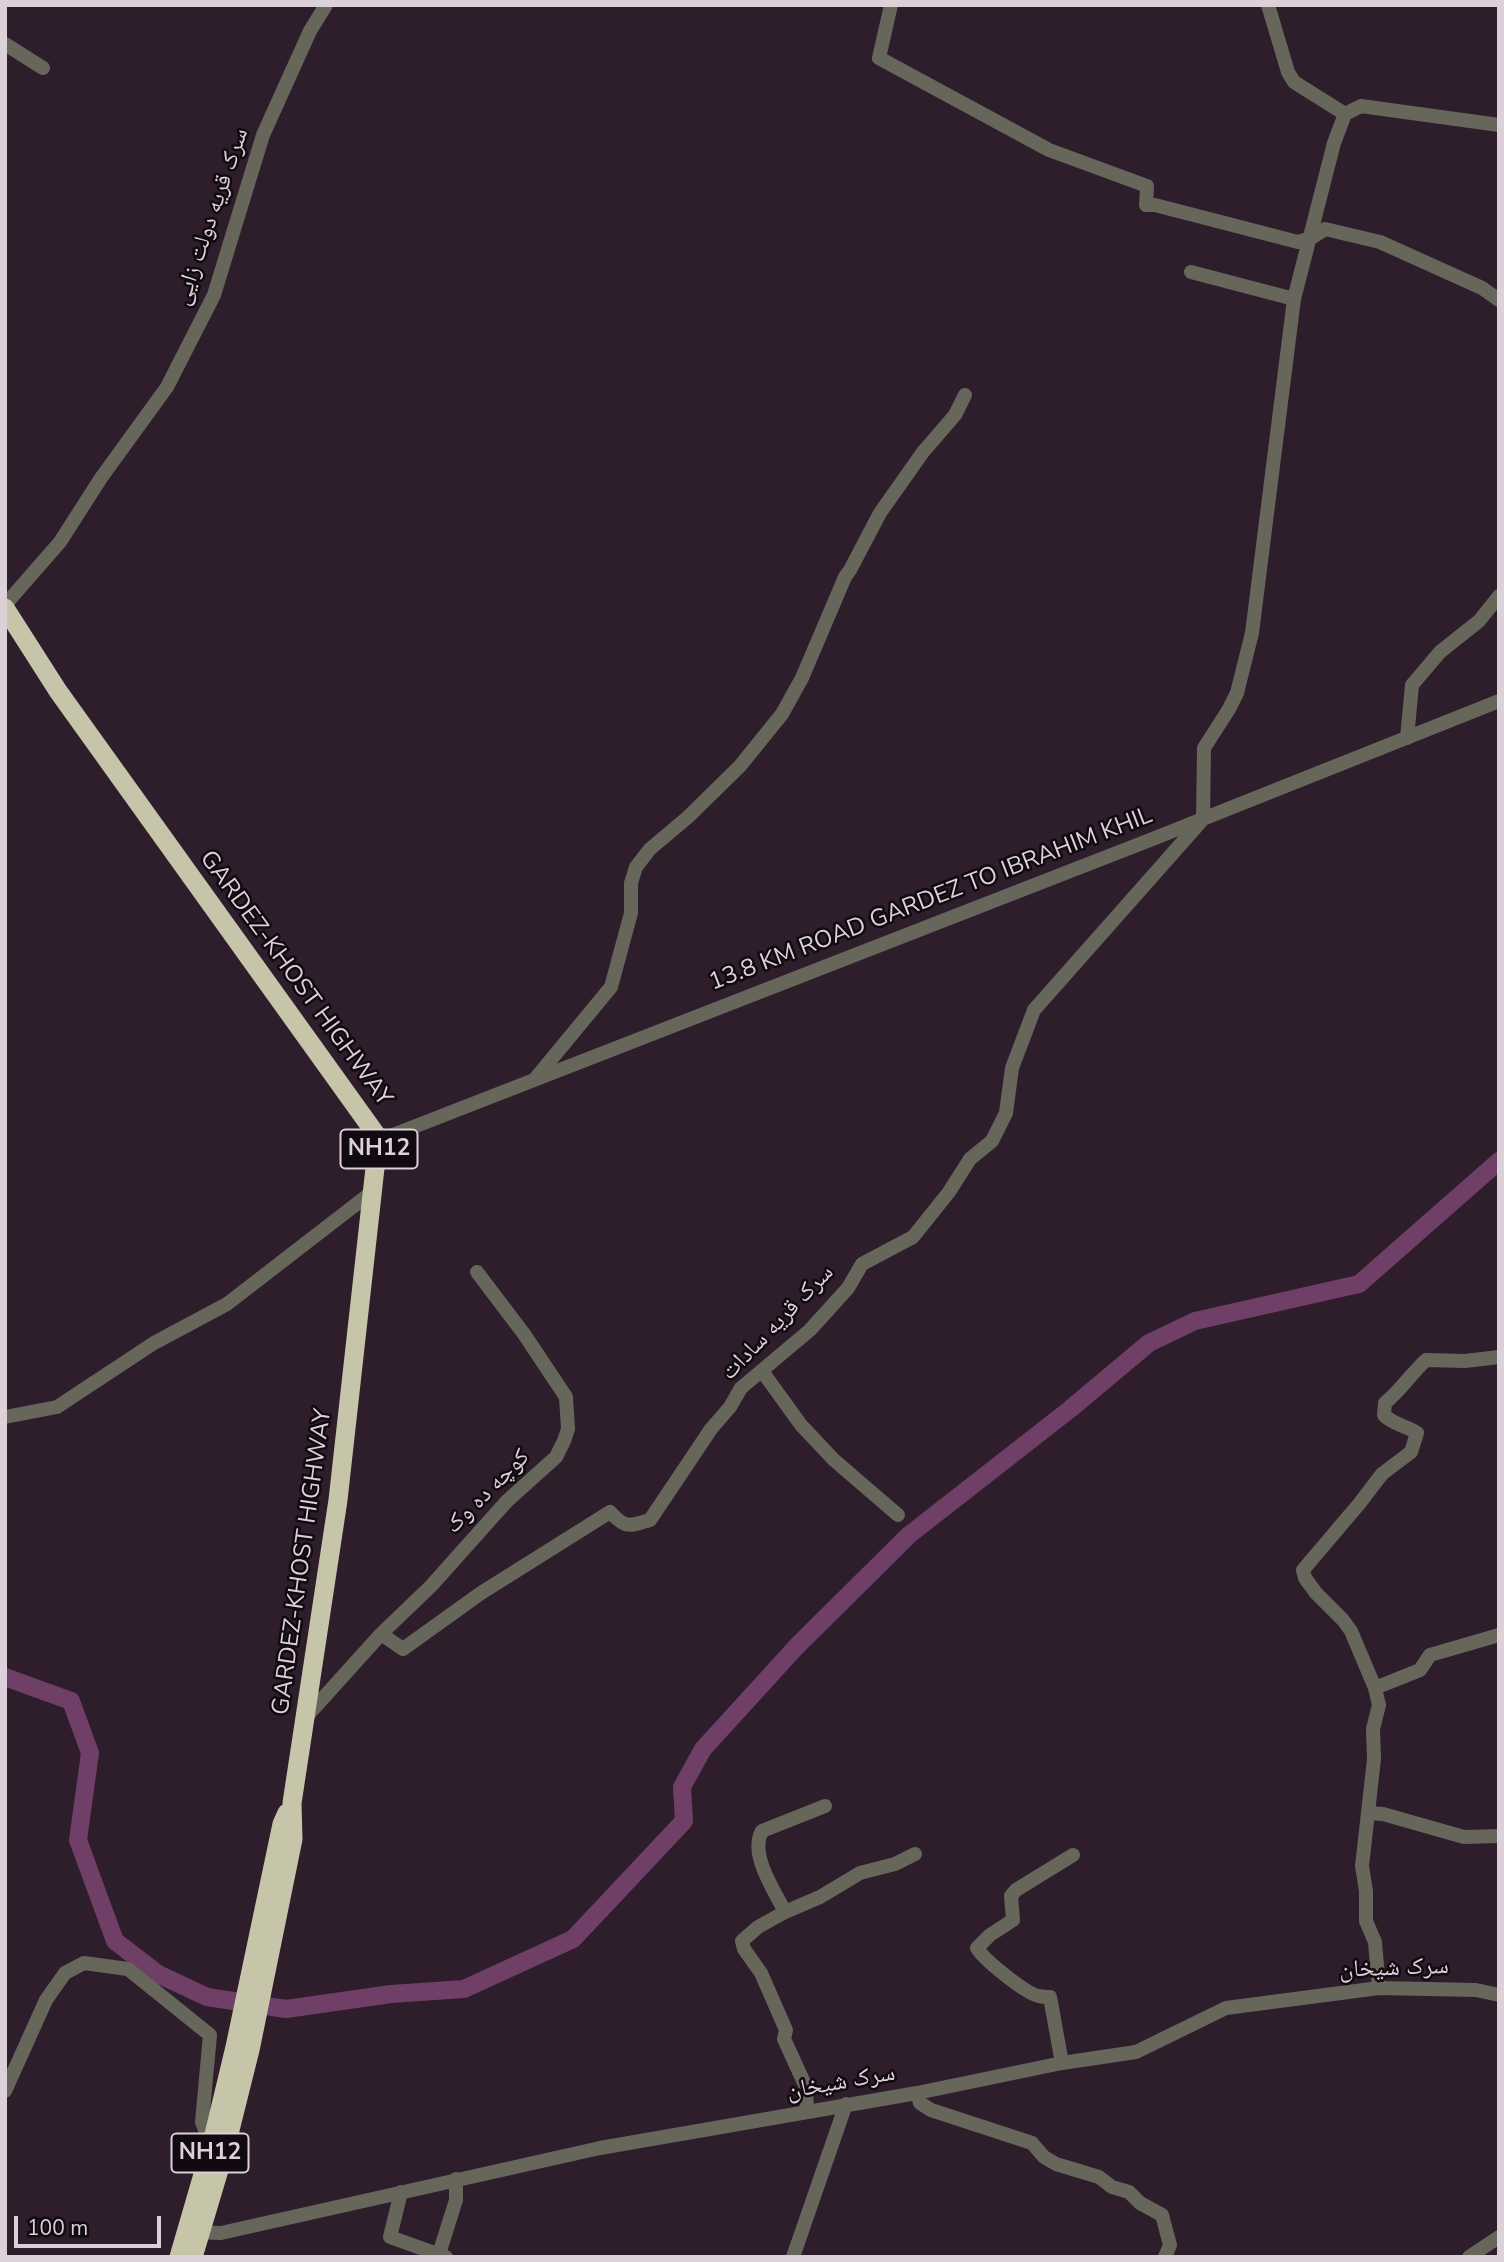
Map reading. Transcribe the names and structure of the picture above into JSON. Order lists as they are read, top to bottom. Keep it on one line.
{"streets":{"highway":["GARDEZ-KHOST HIGHWAY","NH12"],"street":["سرک قریه دولت زایی","13.8 KM ROAD GARDEZ TO IBRAHIM KHIL","سرک قریه سادات","کوچه ده وک","سرک شیخان"]},"crossings":[["سرک قریه دولت زایی","GARDEZ-KHOST HIGHWAY"],["13.8 KM ROAD GARDEZ TO IBRAHIM KHIL","GARDEZ-KHOST HIGHWAY"],["13.8 KM ROAD GARDEZ TO IBRAHIM KHIL","سرک قریه سادات"],["GARDEZ-KHOST HIGHWAY","کوچه ده وک"],["GARDEZ-KHOST HIGHWAY","سرک شیخان"],["سرک قریه سادات","کوچه ده وک"]],"scale_bar":"100 m"}
